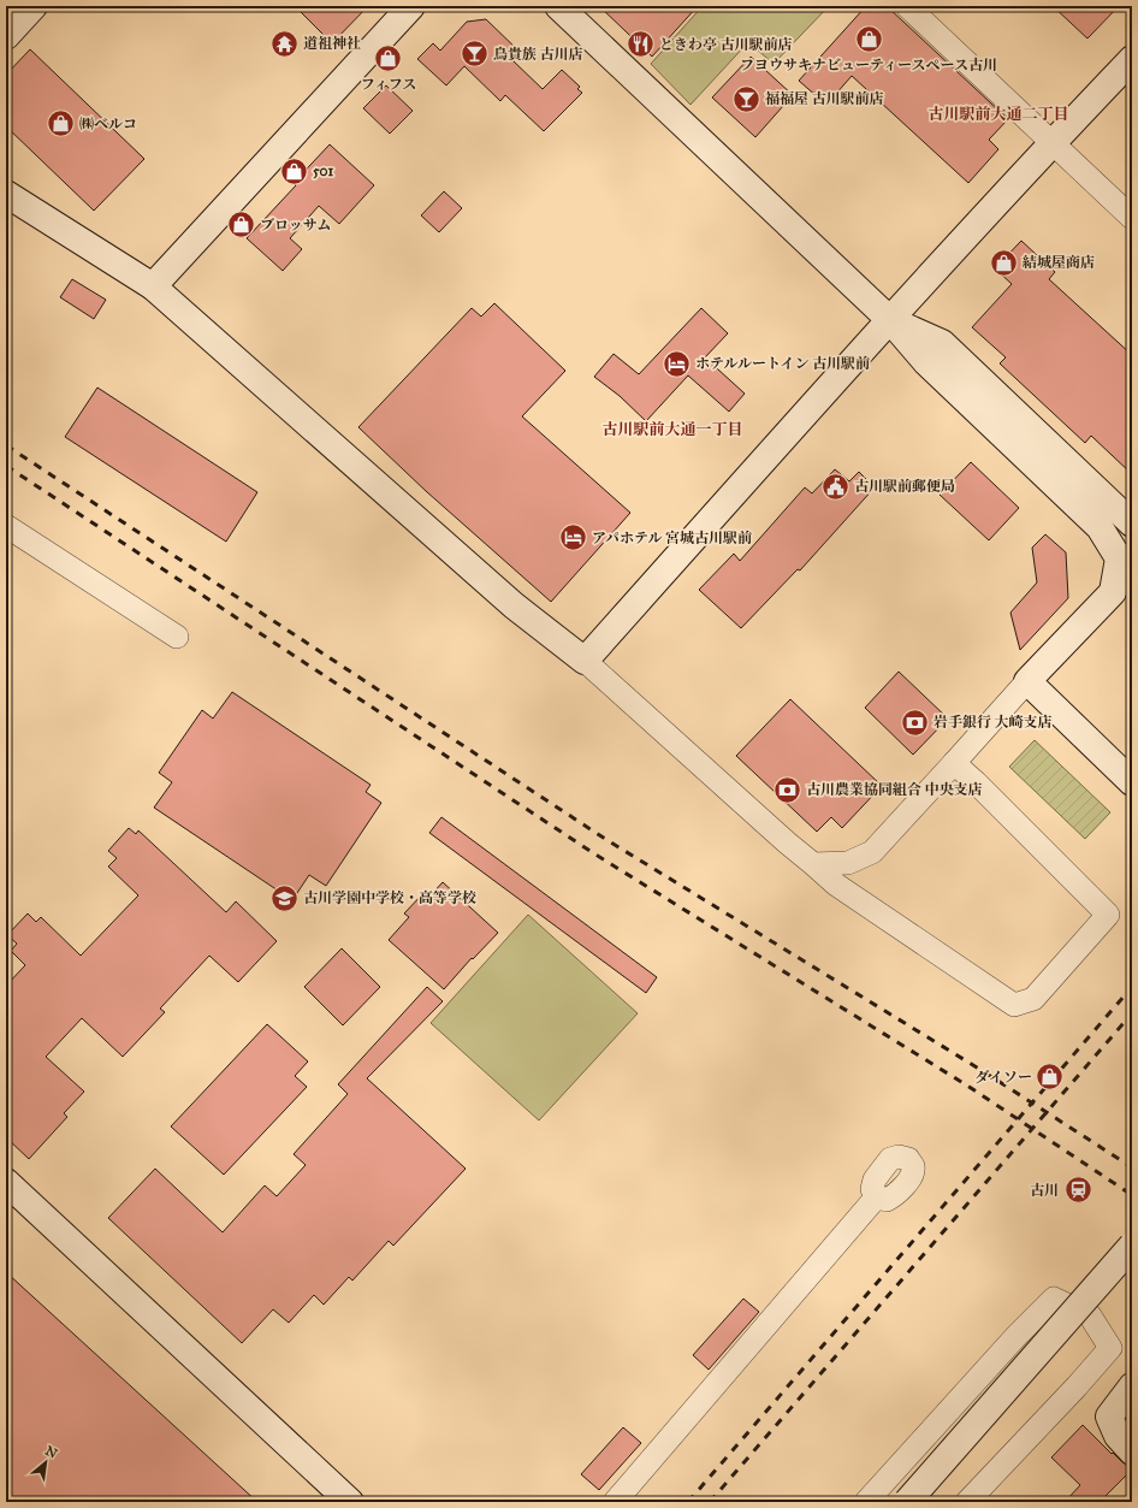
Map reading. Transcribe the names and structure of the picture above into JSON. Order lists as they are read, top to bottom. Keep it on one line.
{"districts":["古川駅前大通二丁目","古川駅前大通一丁目"],"places":{"shop":["フヨウサキナビューティースペース古川","フィフス","㈱ベルコ","501","ブロッサム","結城屋商店","ダイソー"],"temple":["道祖神社"],"restaurant":["ときわ亭 古川駅前店"],"bar":["鳥貴族 古川店","福福屋 古川駅前店"],"hotel":["ホテルルートイン 古川駅前","アパホテル 宮城古川駅前"],"public building":["古川駅前郵便局"],"bank":["岩手銀行 大崎支店","古川農業協同組合 中央支店"],"school or university":["古川学園中学校・高等学校"],"station":["古川"]},"north":"top right"}
